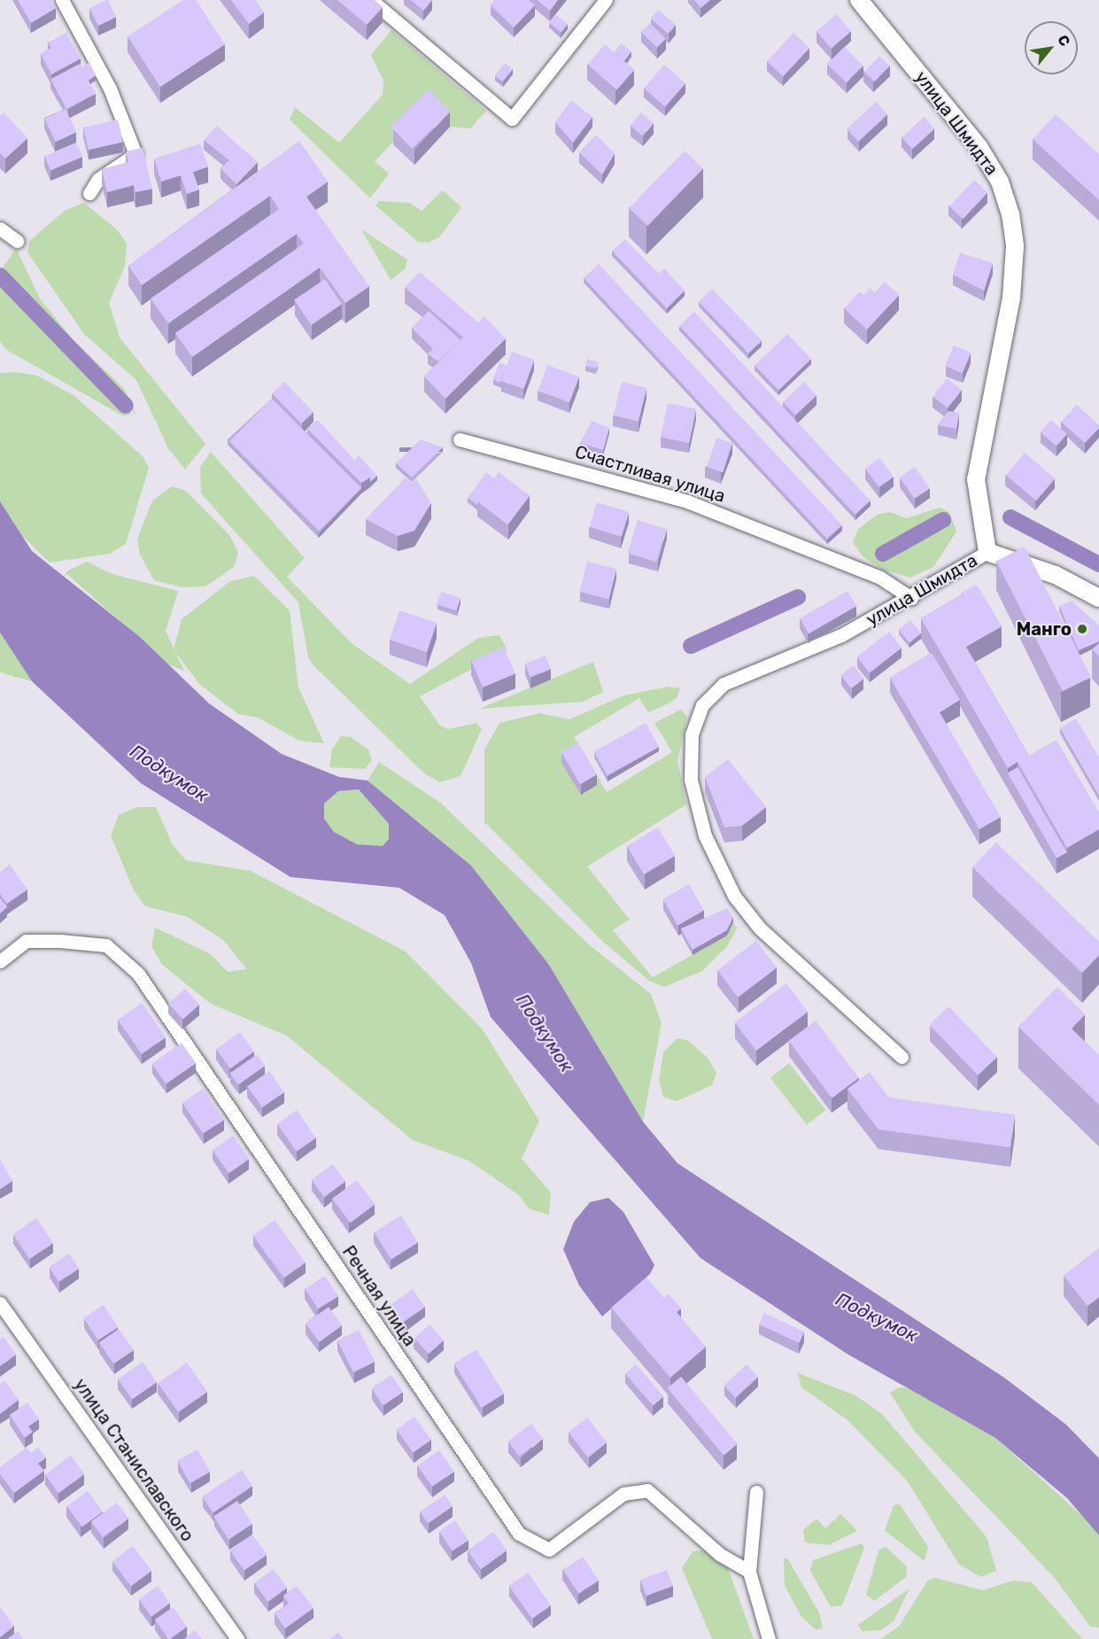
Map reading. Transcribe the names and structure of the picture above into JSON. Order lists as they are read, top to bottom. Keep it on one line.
{"streets":{"street":["улица Шмидта","Счастливая улица","Речная улица","улица Станиславского"]},"crossings":[["улица Шмидта","Счастливая улица"]],"water":["Подкумок"],"places":["Манго"],"north":"top right"}
